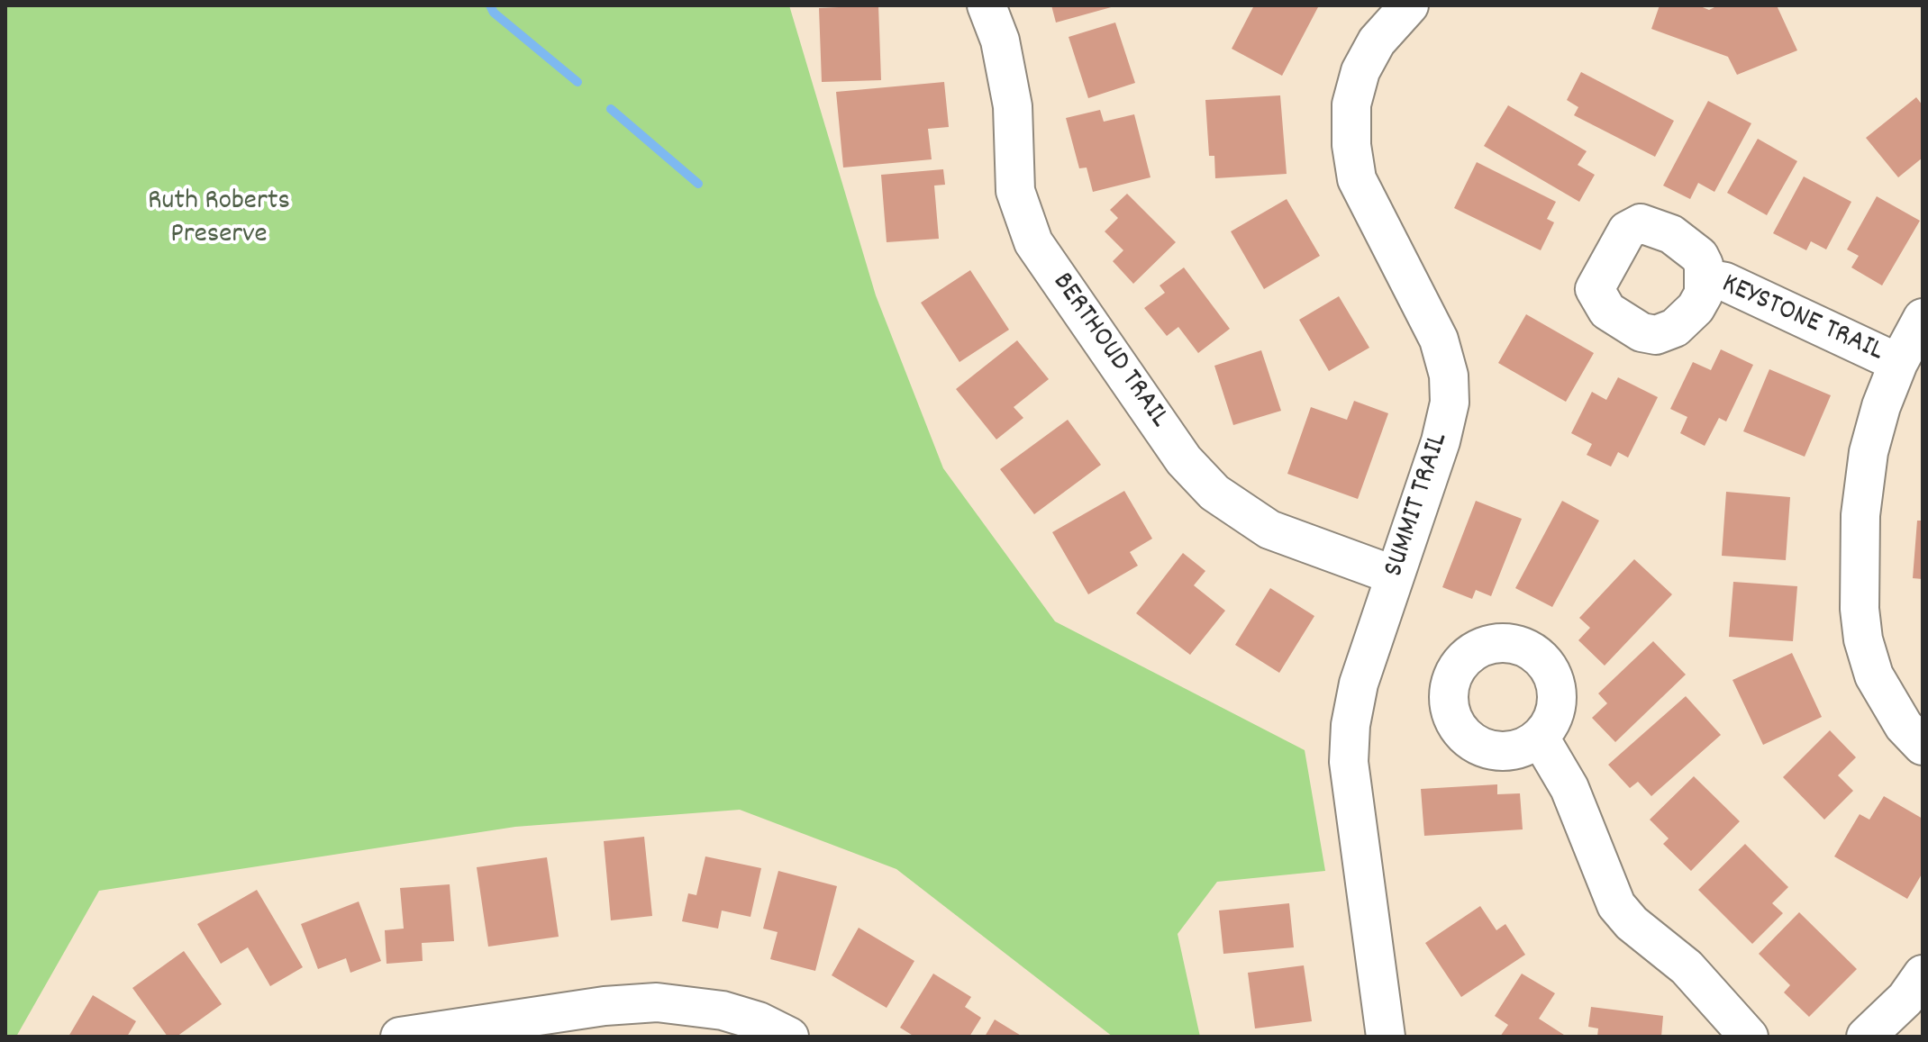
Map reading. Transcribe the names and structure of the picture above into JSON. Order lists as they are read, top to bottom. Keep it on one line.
{"streets":{"street":["KEYSTONE TRAIL","BERTHOUD TRAIL","SUMMIT TRAIL"]},"crossings":[["BERTHOUD TRAIL","SUMMIT TRAIL"]],"parks":["Ruth Roberts Preserve"]}
